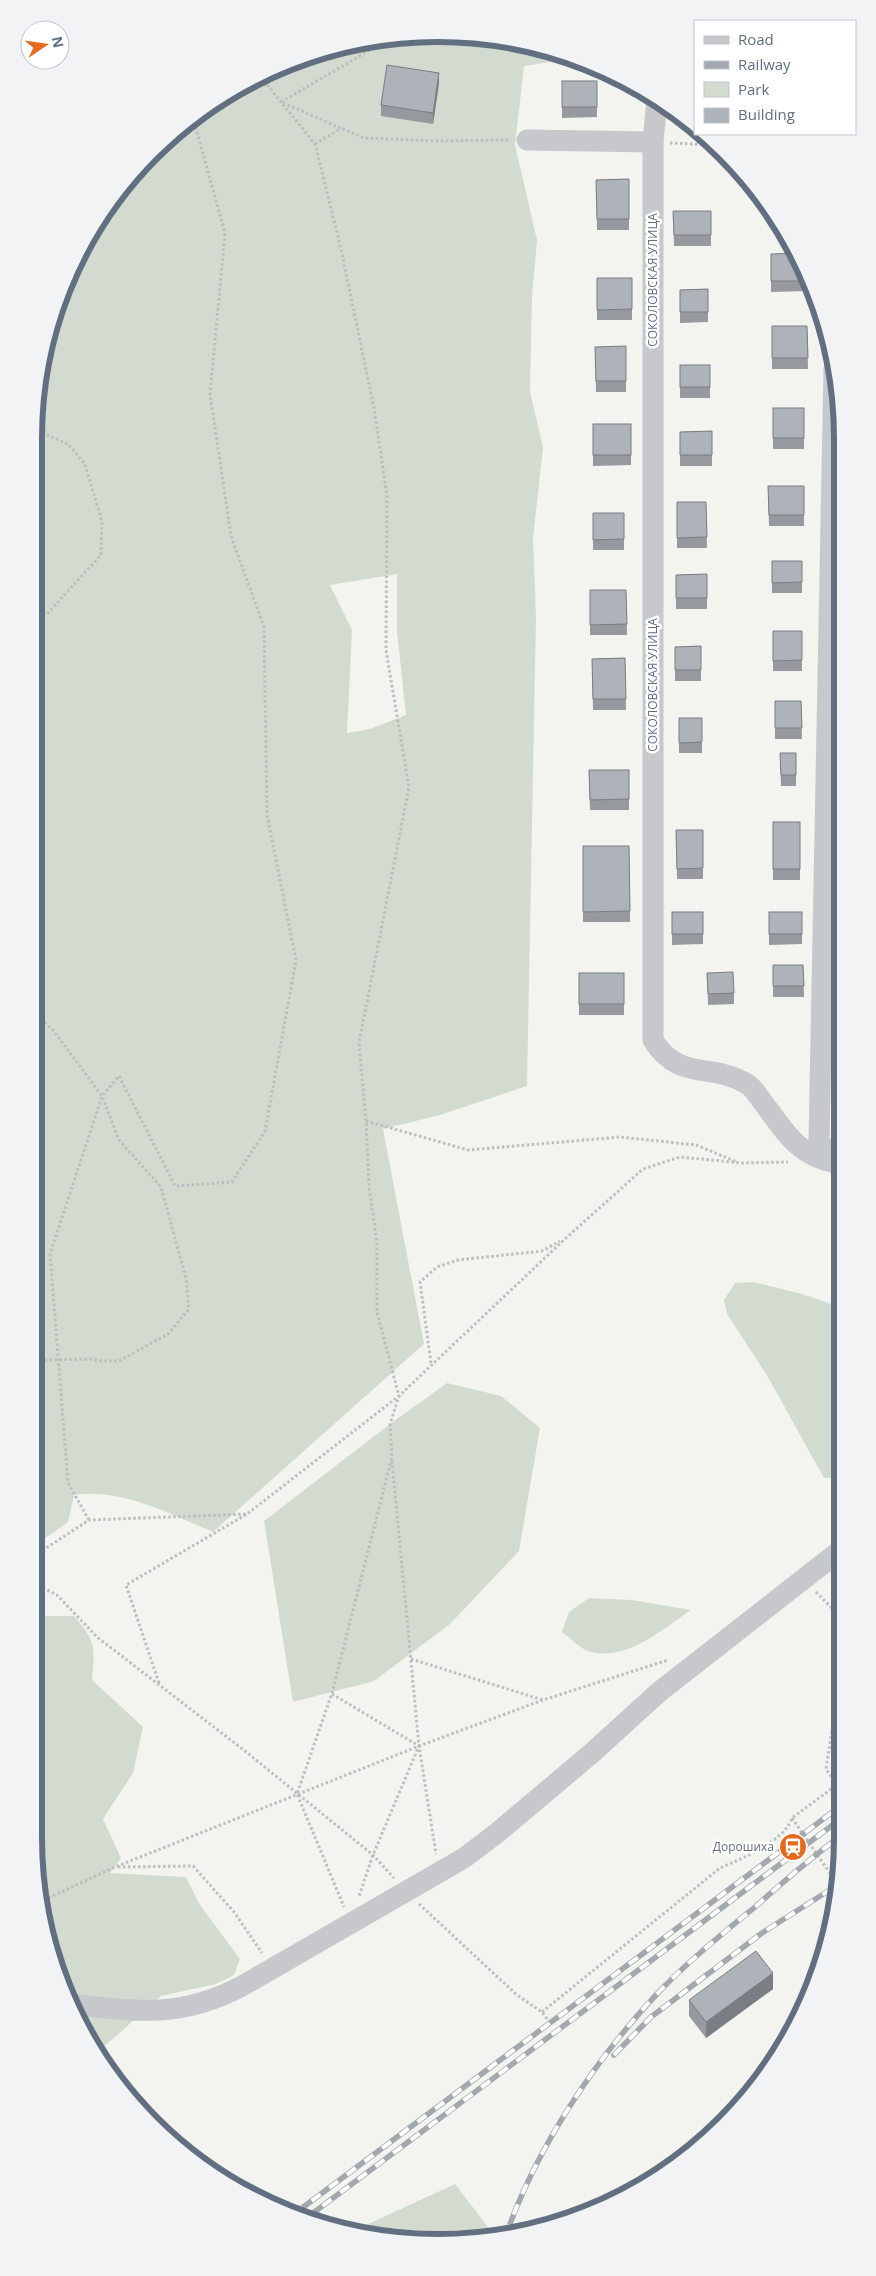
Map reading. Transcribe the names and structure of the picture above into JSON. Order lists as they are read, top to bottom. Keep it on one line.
{"streets":{"street":["СОКОЛОВСКАЯ УЛИЦА"]},"places":{"station":["Дорошиха"]},"legend":["Road","Railway","Park","Building"],"north":"right"}
